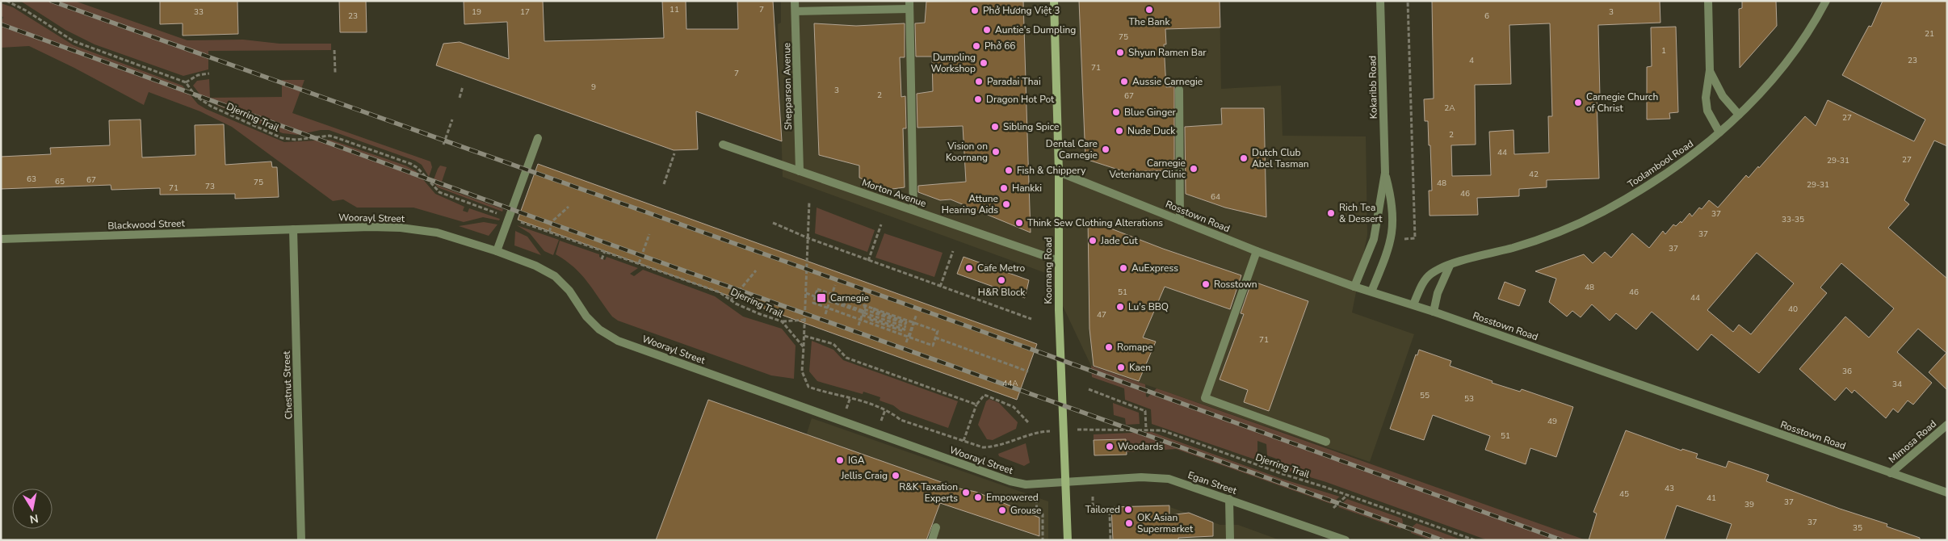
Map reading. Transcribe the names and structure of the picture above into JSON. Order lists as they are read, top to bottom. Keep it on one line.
{"streets":{"street":["Shepparson Avenue","Kokaribb Road","Toolambool Road","Morton Avenue","Rosstown Road","Woorayl Street","Blackwood Street","Koornang Road","Chestnut Street","Mimosa Road","Egan Street"],"path":["Djerring Trail"]},"crossings":[["Shepparson Avenue","Morton Avenue"],["Kokaribb Road","Rosstown Road"],["Toolambool Road","Rosstown Road"],["Morton Avenue","Koornang Road"],["Rosstown Road","Koornang Road"],["Rosstown Road","Mimosa Road"],["Woorayl Street","Blackwood Street"],["Woorayl Street","Koornang Road"],["Woorayl Street","Chestnut Street"],["Woorayl Street","Egan Street"],["Blackwood Street","Chestnut Street"],["Koornang Road","Egan Street"]],"places":{"other":["The Bank","Phở Hương Việt 3","Auntie's Dumpling","Phở 66","Shyun Ramen Bar","Dumpling Workshop","Paradai Thai","Aussie Carnegie","Dragon Hot Pot","Carnegie Church of Christ","Blue Ginger","Sibling Spice","Nude Duck","Dental Care Carnegie","Vision on Koornang","Dutch Club Abel Tasman","Carnegie Veterianary Clinic","Fish & Chippery","Hankki","Attune Hearing Aids","Rich Tea & Dessert","Think Sew Clothing Alterations","Jade Cut","Cafe Metro","AuExpress","H&R Block","Rosstown","Lu's BBQ","Romape","Kaen","Woodards","IGA","Jellis Craig","R&K Taxation Experts","Empowered","Tailored","Grouse","OK Asian Supermarket"],"transit":["Carnegie"]},"house_numbers":["11","7","33","19","17","3","23","6","21","75","1","4","23","71","7","9","3","2","67","2A","27","2","44","27","29-31","42","63","67","65","75","48","29-31","73","71","46","64","37","33-35","37","37","48","51","46","44","40","47","71","36","44A","34","55","53","49","51","43","45","41","37","39","37","35"],"north":"bottom"}
